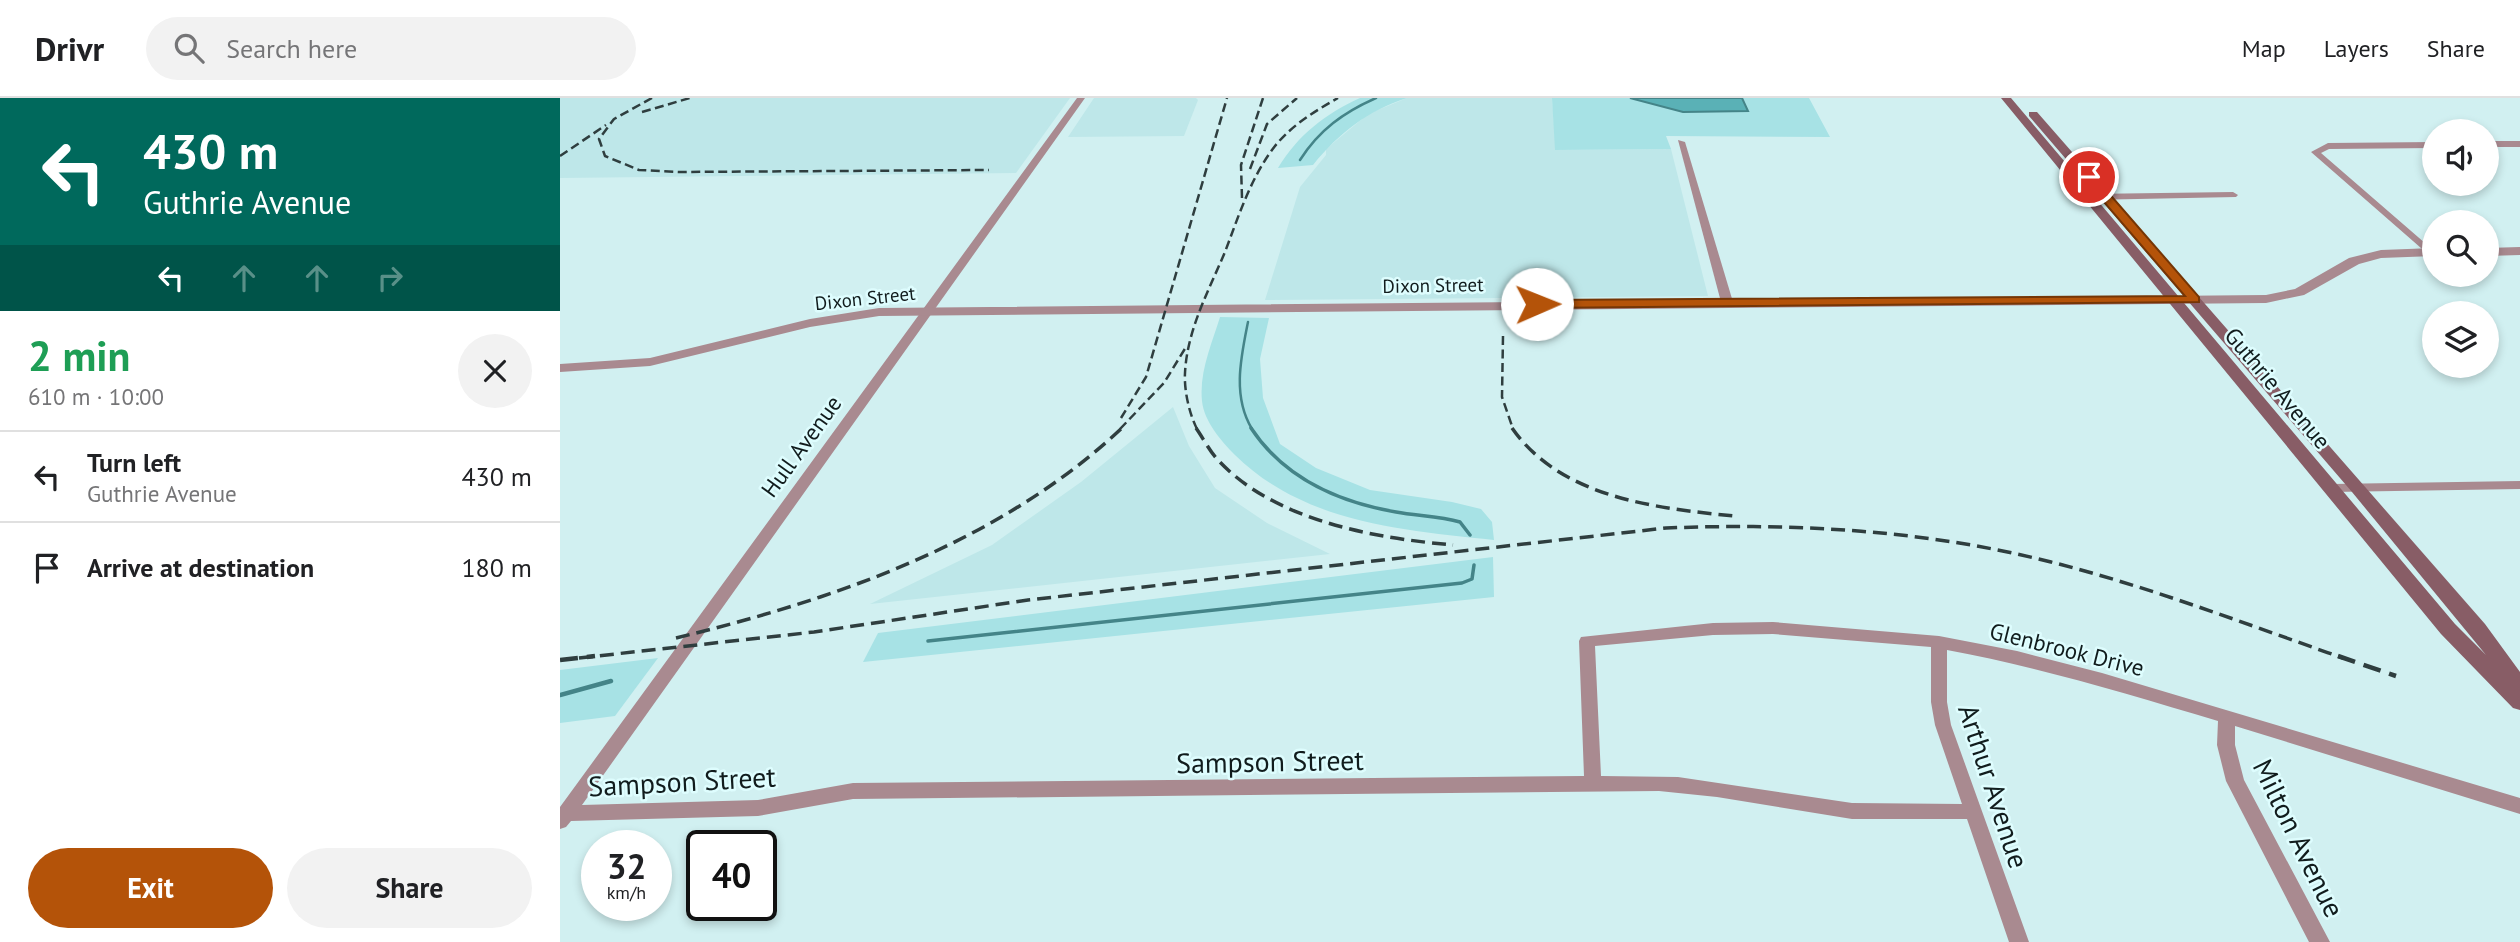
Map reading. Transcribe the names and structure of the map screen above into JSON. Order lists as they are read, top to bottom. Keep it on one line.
{"streets":{"main road":["Guthrie Avenue"],"street":["Dixon Street","Hull Avenue","Glenbrook Drive","Sampson Street","Arthur Avenue","Milton Avenue"]},"crossings":[["Dixon Street","Guthrie Avenue"],["Dixon Street","Hull Avenue"],["Hull Avenue","Sampson Street"],["Glenbrook Drive","Sampson Street"],["Glenbrook Drive","Arthur Avenue"],["Glenbrook Drive","Milton Avenue"],["Sampson Street","Arthur Avenue"]],"page":{"header":"Drivr","search":"Search here","nav":["Map","Layers","Share"],"turn":["430 m","Guthrie Avenue"],"heading":["2 min","610 m · 10:00"],"list":[{"name":"Turn left","note":"Guthrie Avenue","value":"430 m"},{"name":"Arrive at destination","value":"180 m"}],"speed":"32 km/h","limit":"40","buttons":["Exit","Share"]}}
